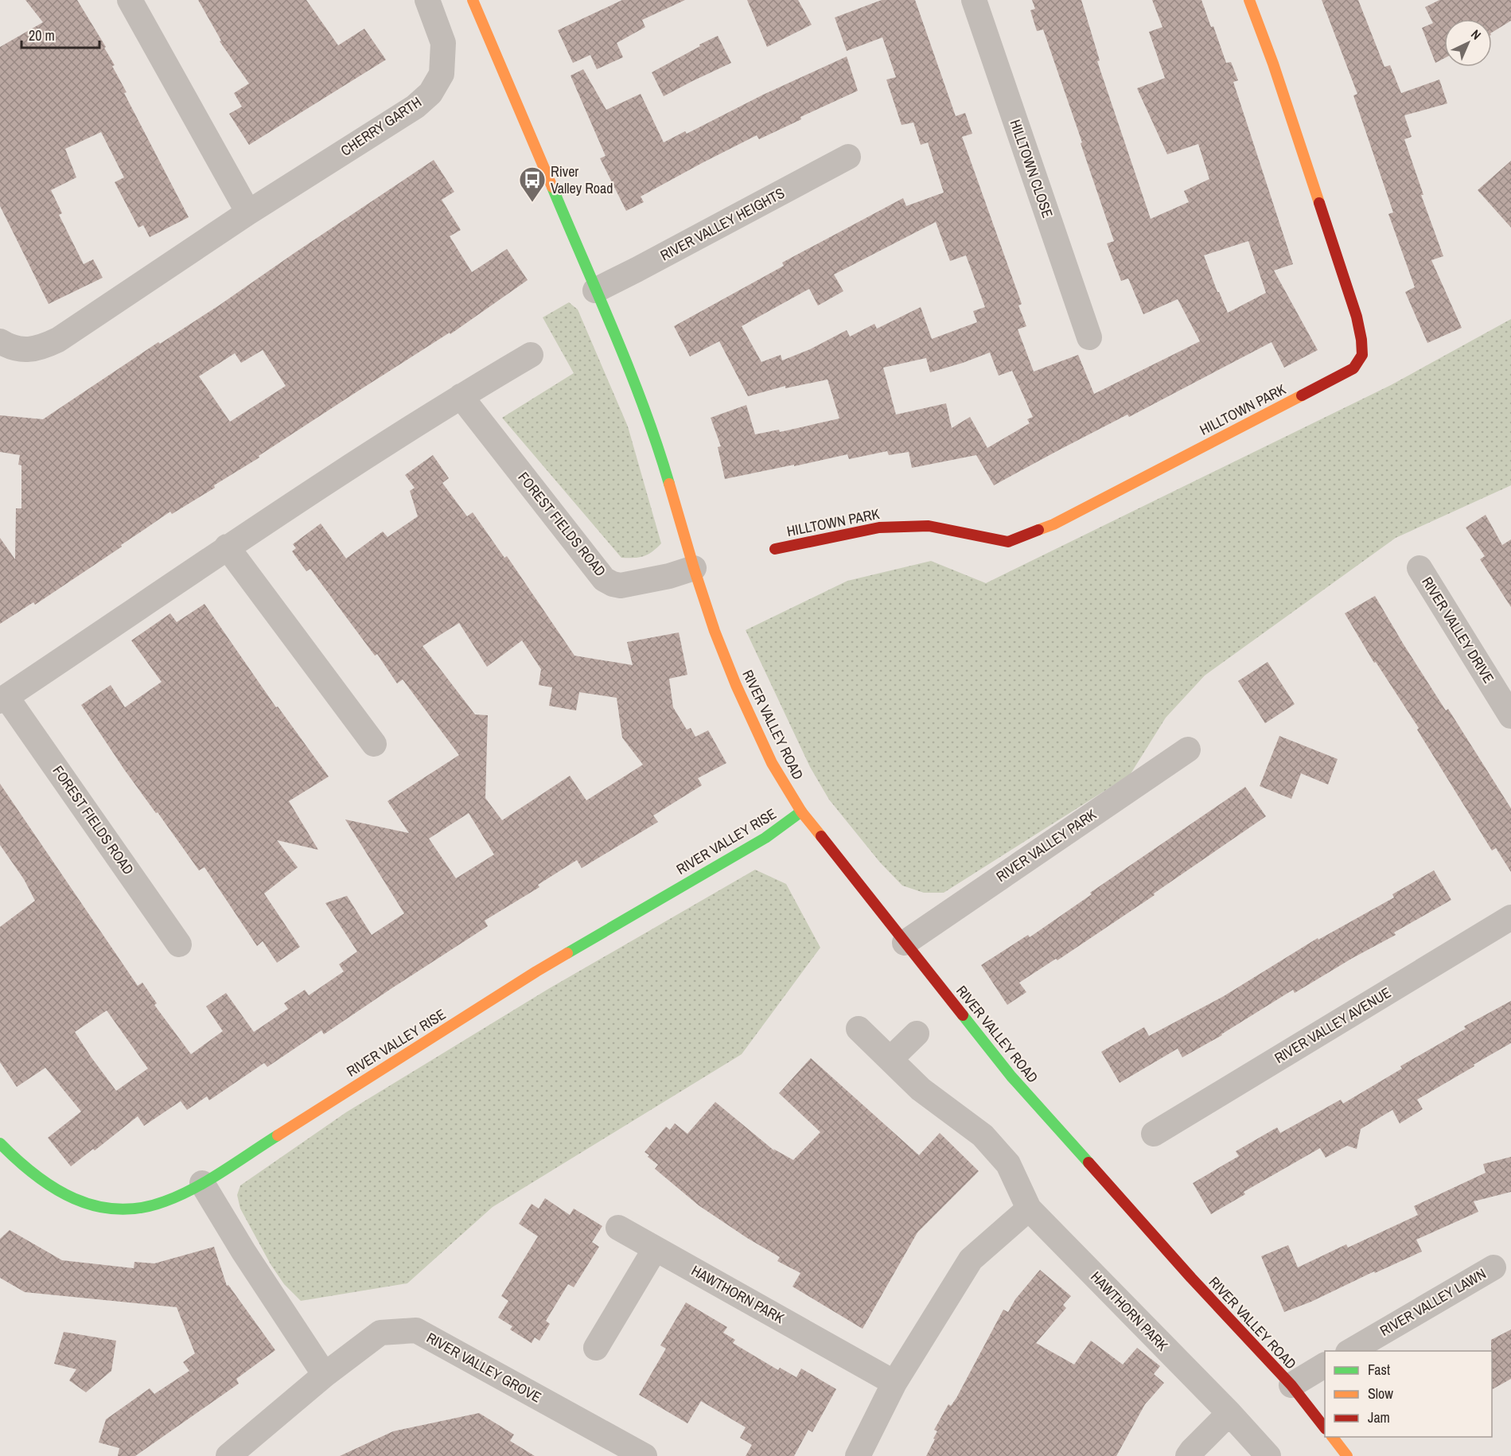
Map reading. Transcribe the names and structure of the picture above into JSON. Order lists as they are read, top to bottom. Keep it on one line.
{"streets":{"street":["CHERRY GARTH","HILLTOWN CLOSE","RIVER VALLEY HEIGHTS","HILLTOWN PARK","FOREST FIELDS ROAD","RIVER VALLEY DRIVE","RIVER VALLEY ROAD","RIVER VALLEY RISE","RIVER VALLEY PARK","RIVER VALLEY AVENUE","HAWTHORN PARK","RIVER VALLEY LAWN","RIVER VALLEY GROVE"]},"crossings":[["RIVER VALLEY HEIGHTS","RIVER VALLEY ROAD"],["FOREST FIELDS ROAD","RIVER VALLEY ROAD"],["RIVER VALLEY ROAD","RIVER VALLEY RISE"],["RIVER VALLEY ROAD","RIVER VALLEY PARK"]],"places":{"bus stop":["River Valley Road"]},"legend":["Fast","Slow","Jam"],"scale_bar":"20 m","north":"top right"}
